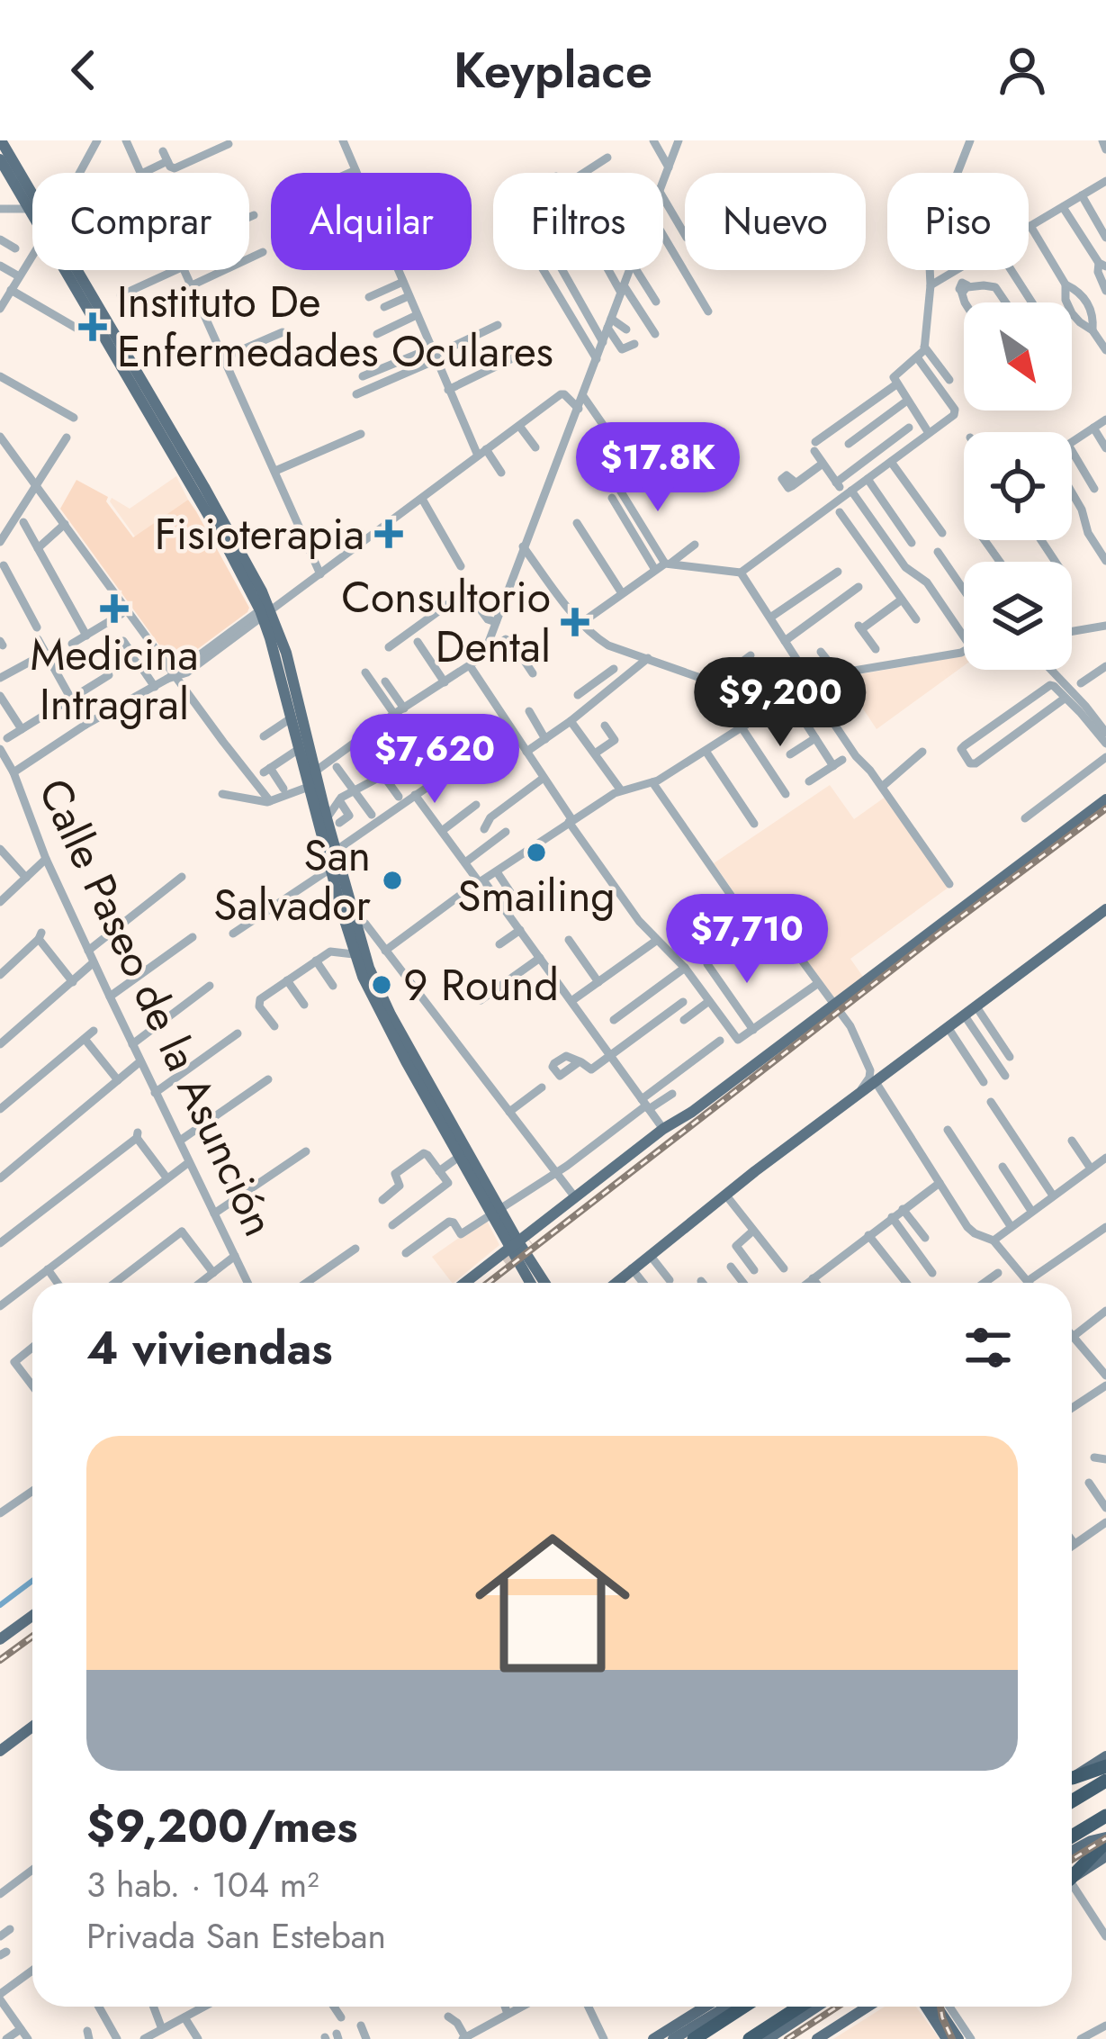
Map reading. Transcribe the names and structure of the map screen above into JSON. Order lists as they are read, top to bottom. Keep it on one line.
{"streets":{"street":["Calle Paseo de la Asunción"]},"places":{"health":["Instituto De Enfermedades Oculares","Fisioterapia","Medicina Intragral","Consultorio Dental"],"other":["Smailing","San Salvador","9 Round"]},"north":"bottom right","page":{"header":"Keyplace","chip":["Comprar","Alquilar","Filtros","Nuevo","Piso"],"price":["$17.8K","$9,200","$7,620","$7,710"],"heading":"4 viviendas","list":[{"name":"$9,200/mes","note":"3 hab. · 104 m² · Privada San Esteban"}]}}
